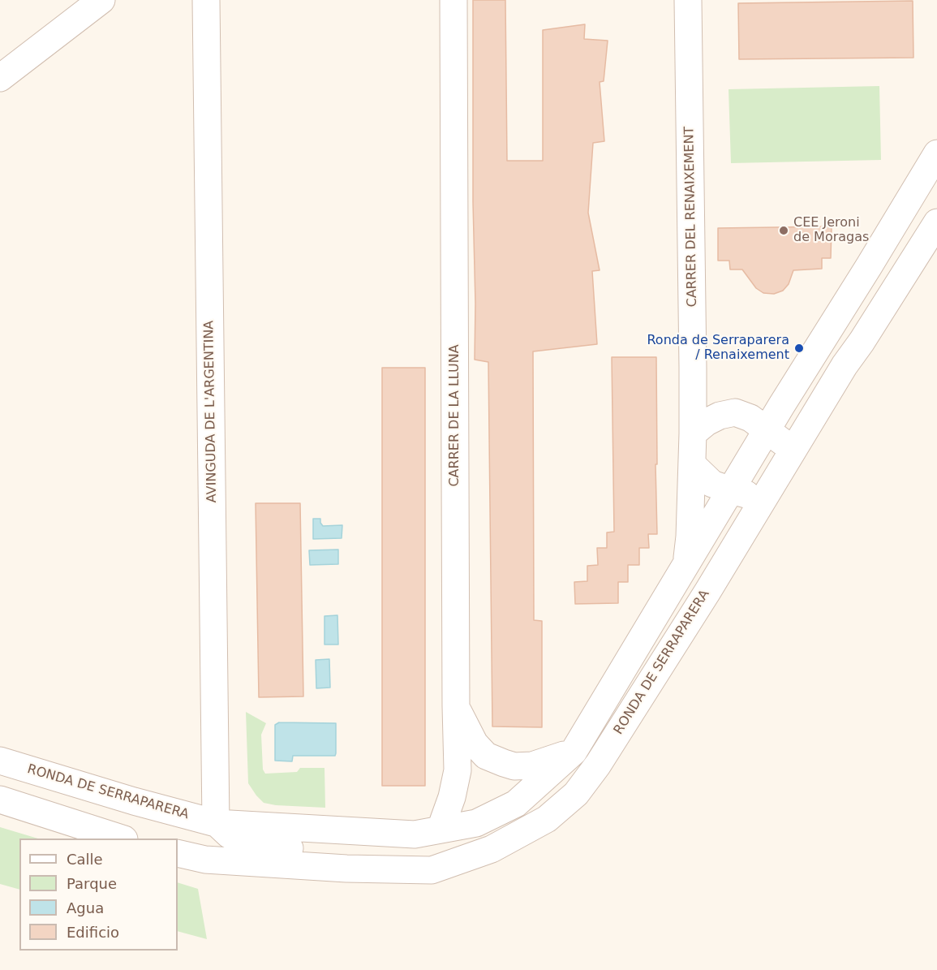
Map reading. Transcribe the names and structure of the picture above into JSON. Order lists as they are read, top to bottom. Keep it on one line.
{"streets":{"street":["CARRER DEL RENAIXEMENT","AVINGUDA DE L'ARGENTINA","CARRER DE LA LLUNA","RONDA DE SERRAPARERA"]},"crossings":[["CARRER DEL RENAIXEMENT","RONDA DE SERRAPARERA"],["AVINGUDA DE L'ARGENTINA","RONDA DE SERRAPARERA"],["CARRER DE LA LLUNA","RONDA DE SERRAPARERA"]],"places":["CEE Jeroni de Moragas","Ronda de Serraparera / Renaixement"],"legend":["Calle","Parque","Agua","Edificio"]}
